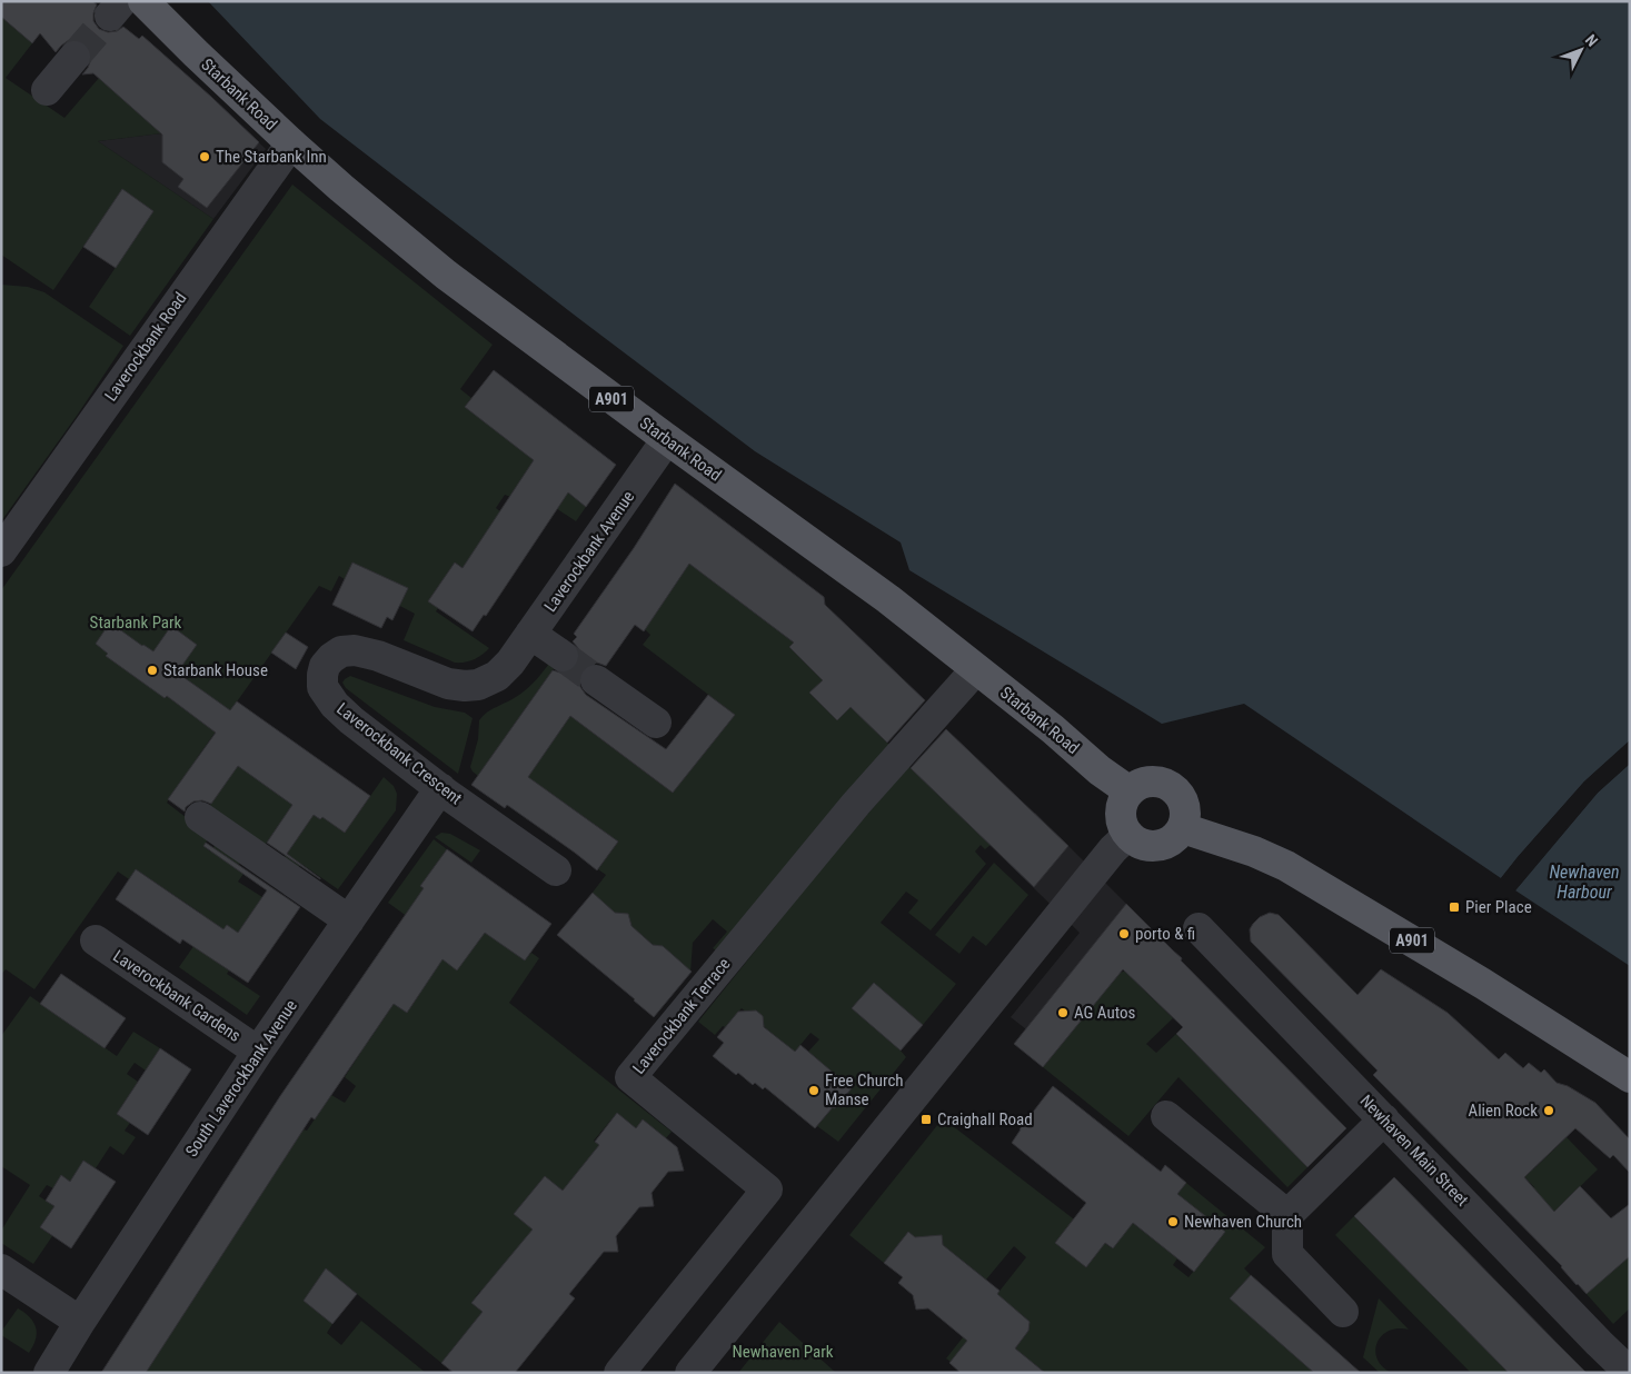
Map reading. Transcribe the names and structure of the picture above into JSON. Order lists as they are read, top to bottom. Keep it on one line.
{"streets":{"main road":["Starbank Road","A901"],"street":["Laverockbank Road","Laverockbank Avenue","Laverockbank Crescent","Laverockbank Gardens","Laverockbank Terrace","South Laverockbank Avenue","Newhaven Main Street"]},"crossings":[["Starbank Road","Laverockbank Road"],["Starbank Road","A901"],["Starbank Road","Laverockbank Avenue"],["Starbank Road","Laverockbank Terrace"],["Laverockbank Avenue","Laverockbank Crescent"],["Laverockbank Crescent","South Laverockbank Avenue"],["Laverockbank Gardens","South Laverockbank Avenue"]],"water":["Newhaven Harbour"],"parks":["Starbank Park","Newhaven Park"],"places":{"other":["The Starbank Inn","Starbank House","porto & fi","AG Autos","Free Church Manse","Alien Rock","Newhaven Church"],"transit":["Pier Place","Craighall Road"]},"north":"top right"}
